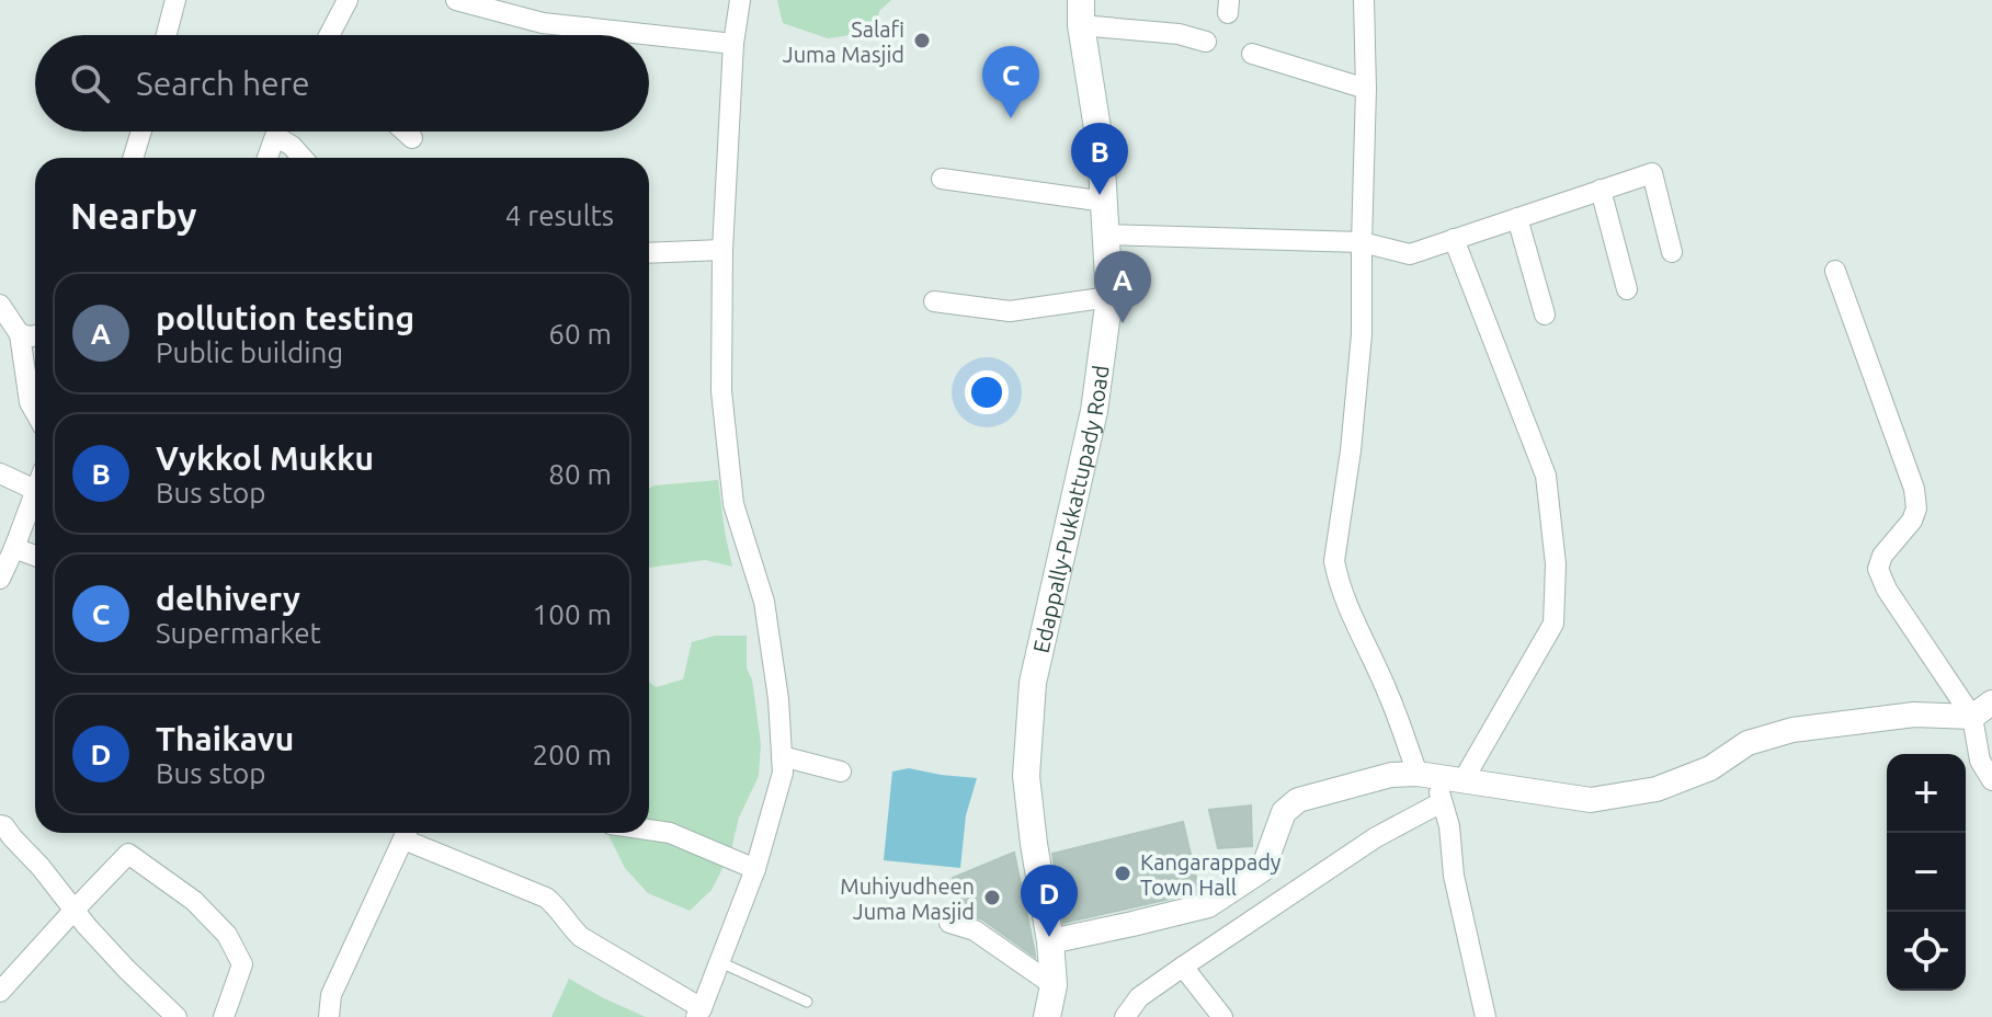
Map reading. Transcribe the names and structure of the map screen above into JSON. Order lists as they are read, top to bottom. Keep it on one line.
{"streets":{"main road":["Edappally-Pukkattupady Road"]},"places":["Salafi Juma Masjid","Kangarappady Town Hall","Muhiyudheen Juma Masjid"],"page":{"search":"Search here","pins":["C","B","A","D"],"heading":["Nearby","4 results"],"list":[{"mark":"A","name":"pollution testing","note":"Public building","value":"60 m"},{"mark":"B","name":"Vykkol Mukku","note":"Bus stop","value":"80 m"},{"mark":"C","name":"delhivery","note":"Supermarket","value":"100 m"},{"mark":"D","name":"Thaikavu","note":"Bus stop","value":"200 m"}],"map_buttons":["+","−"]}}
